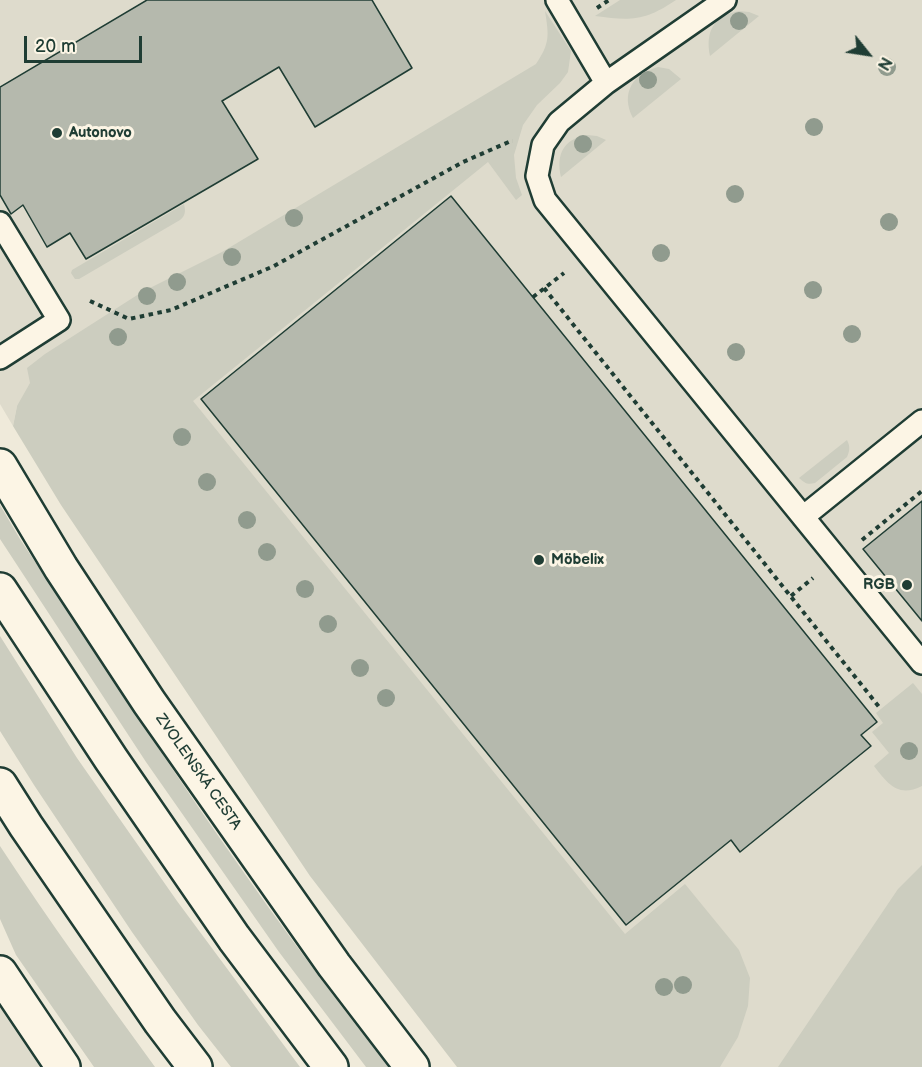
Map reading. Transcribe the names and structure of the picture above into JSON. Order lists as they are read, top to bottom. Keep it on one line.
{"streets":{"main road":["ZVOLENSKÁ CESTA"]},"places":["Autonovo","Möbelix","RGB"],"scale_bar":"20 m","north":"bottom right"}
